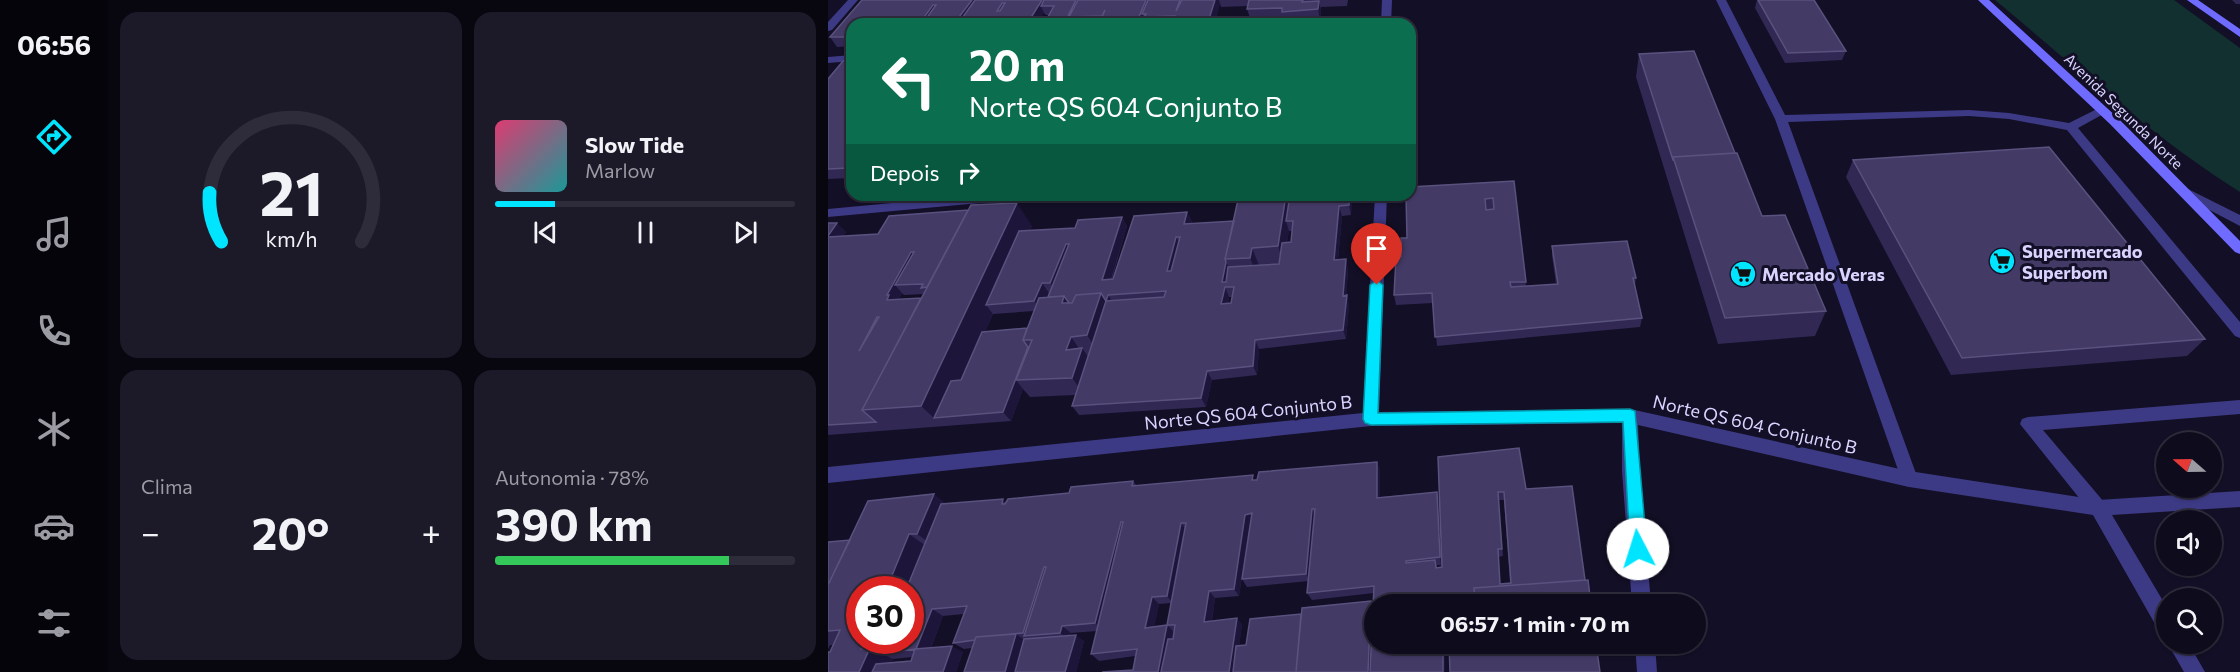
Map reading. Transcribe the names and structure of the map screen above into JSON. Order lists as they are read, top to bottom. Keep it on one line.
{"streets":{"main road":["Avenida Segunda Norte"],"street":["Norte QS 604 Conjunto B"]},"places":{"supermarket":["Supermercado Superbom","Mercado Veras"]},"north":"left","page":{"tabs":"06:56","turn":["20 m","Norte QS 604 Conjunto B"],"song":["Slow Tide","Marlow"],"then":"Depois","tile":["Clima",["Autonomia · 78%","390 km"]],"heat":["−","20°","+"],"limit":"30","trip":"06:57 · 1 min · 70 m","gauge":["21","km/h"]}}
